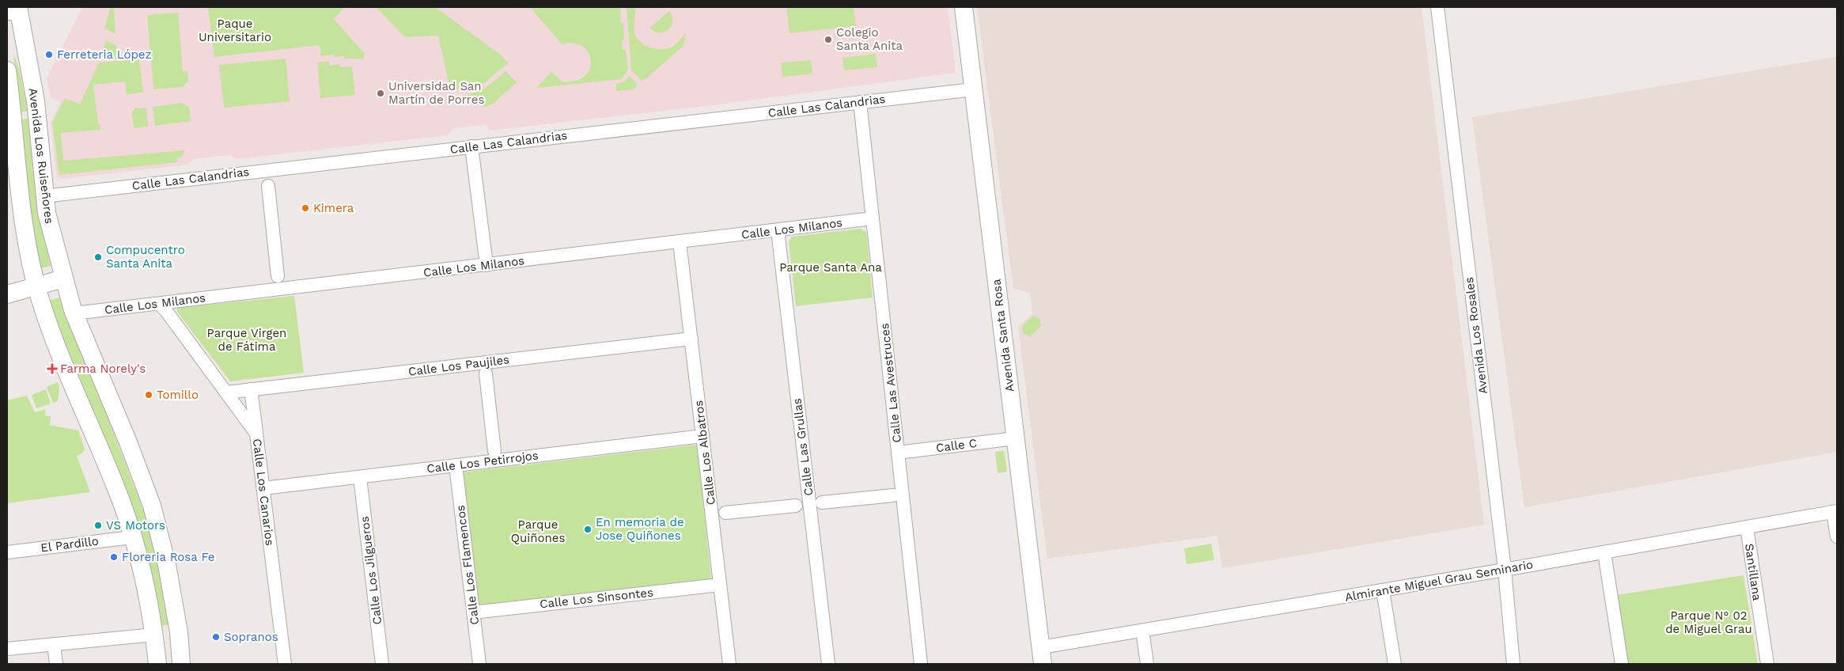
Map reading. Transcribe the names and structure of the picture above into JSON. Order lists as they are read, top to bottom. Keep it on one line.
{"streets":{"main road":["Avenida Los Ruiseñores","Avenida Santa Rosa"],"street":["Calle Las Calandrias","Calle Los Milanos","Avenida Los Rosales","Calle Los Paujiles","Calle Las Avestruces","Calle C","Calle Las Grullas","Calle Los Albatros","Calle Los Petirrojos","Calle Los Canarios","El Pardillo","Calle Los Flamencos","Calle Los Jilgueros","Santillana","Almirante Miguel Grau Seminario","Calle Los Sinsontes"]},"crossings":[["Calle Las Calandrias","Avenida Los Ruiseñores"],["Calle Las Calandrias","Avenida Santa Rosa"],["Calle Las Calandrias","Calle Las Avestruces"],["Avenida Los Ruiseñores","Calle Los Milanos"],["Avenida Los Ruiseñores","El Pardillo"],["Calle Los Milanos","Calle Las Avestruces"],["Calle Los Milanos","Calle Las Grullas"],["Calle Los Milanos","Calle Los Albatros"],["Calle Los Milanos","Calle Los Canarios"],["Avenida Santa Rosa","Calle C"],["Avenida Santa Rosa","Almirante Miguel Grau Seminario"],["Avenida Los Rosales","Almirante Miguel Grau Seminario"],["Calle Los Paujiles","Calle Los Albatros"],["Calle Los Paujiles","Calle Los Canarios"],["Calle Las Avestruces","Calle C"],["Calle Los Albatros","Calle Los Petirrojos"],["Calle Los Albatros","Calle Los Sinsontes"],["Calle Los Petirrojos","Calle Los Canarios"],["Calle Los Petirrojos","Calle Los Flamencos"],["Calle Los Petirrojos","Calle Los Jilgueros"],["Calle Los Flamencos","Calle Los Sinsontes"],["Santillana","Almirante Miguel Grau Seminario"]],"parks":["Paque Universitario","Parque Santa Ana","Parque Virgen de Fátima","Parque Quiñones","Parque N° 02 de Miguel Grau"],"places":{"other":["Colegio Santa Anita","Ferreteria López","Universidad San Martín de Porres","Kimera","Compucentro Santa Anita","Tomillo","VS Motors","En memoria de Jose Quiñones","Floreria Rosa Fe","Sopranos"],"health":["Farma Norely's"]}}
